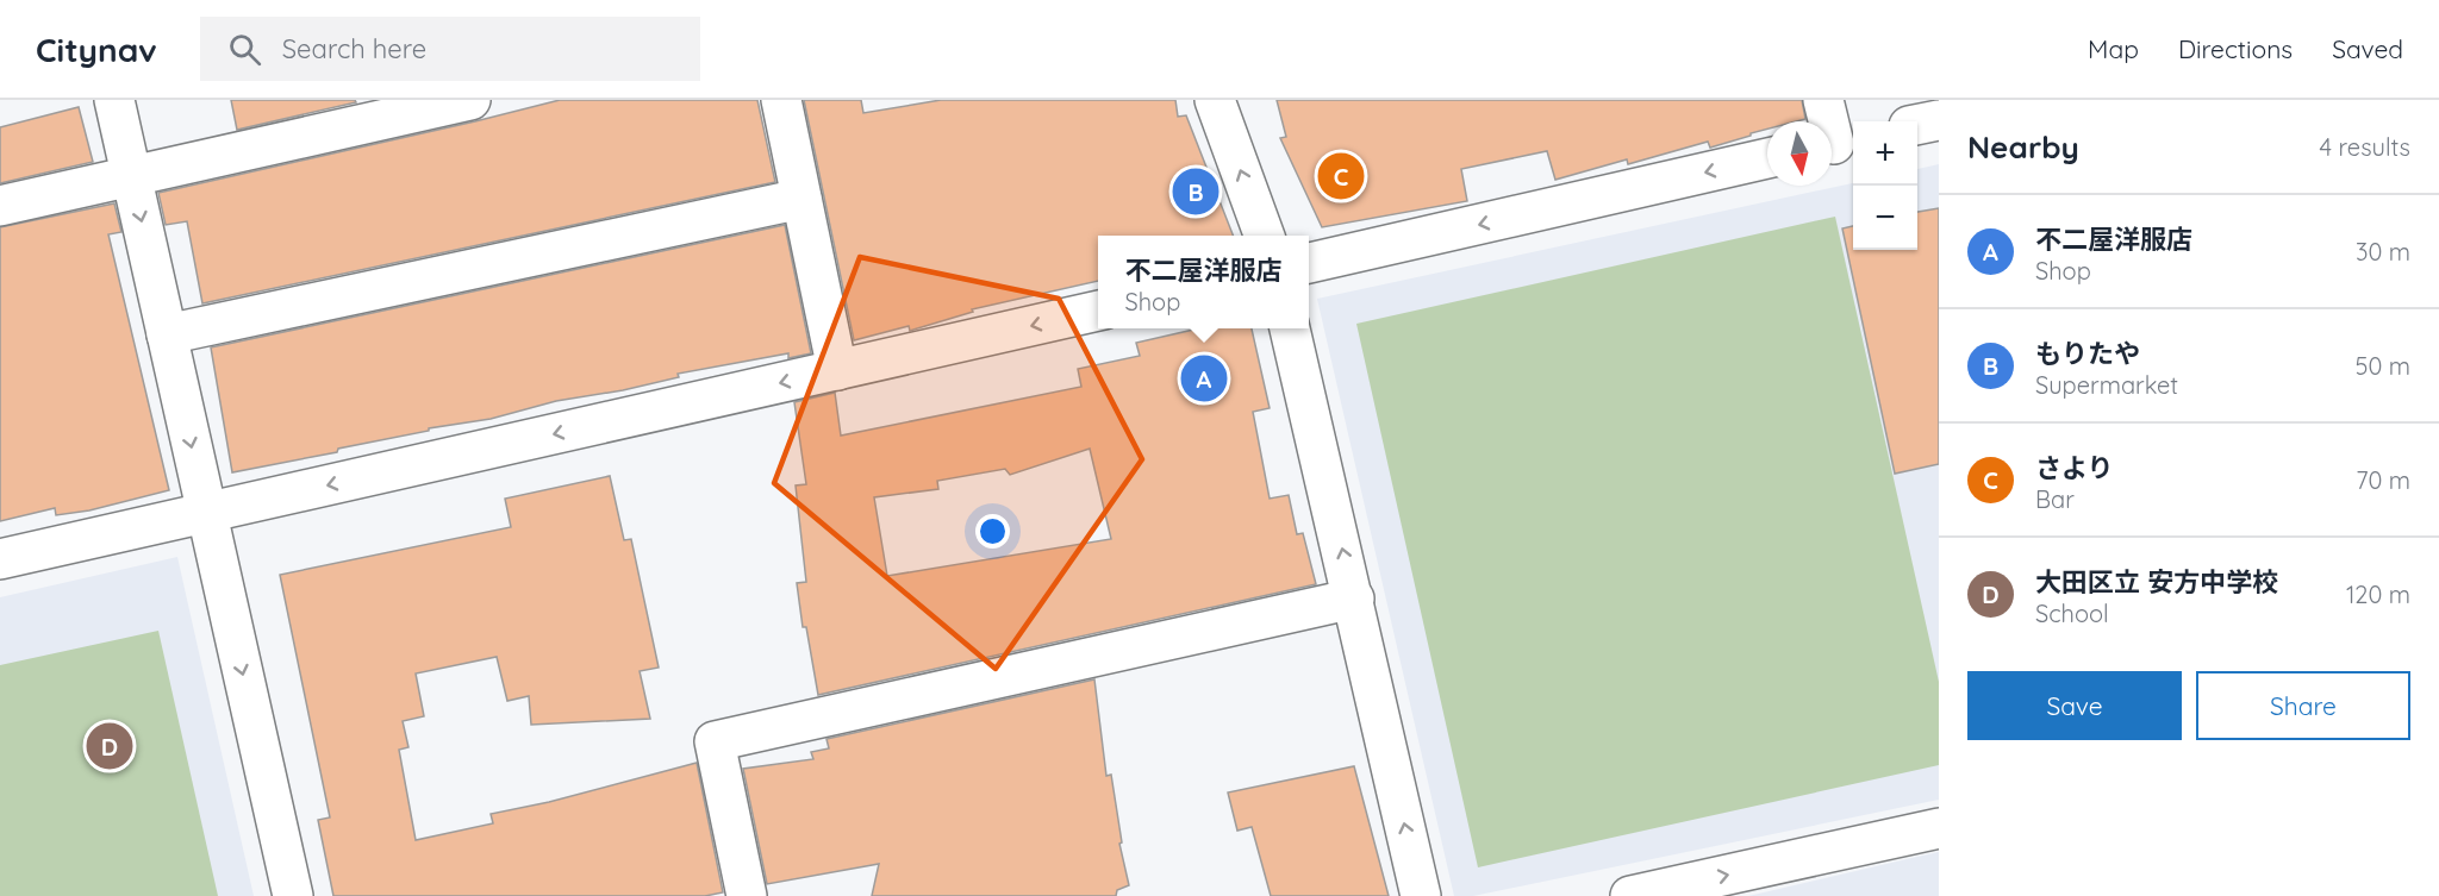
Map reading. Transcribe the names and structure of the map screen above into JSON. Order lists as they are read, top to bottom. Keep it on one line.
{"north":"bottom","page":{"header":"Citynav","search":"Search here","nav":["Map","Directions","Saved"],"heading":["Nearby","4 results"],"map_buttons":["+","−"],"pins":["C","B","A","D"],"list":[{"mark":"A","name":"不二屋洋服店","note":"Shop","value":"30 m"},{"mark":"B","name":"もりたや","note":"Supermarket","value":"50 m"},{"mark":"C","name":"さより","note":"Bar","value":"70 m"},{"mark":"D","name":"大田区立 安方中学校","note":"School","value":"120 m"}],"popup":["不二屋洋服店","Shop"],"buttons":["Save","Share"]}}
